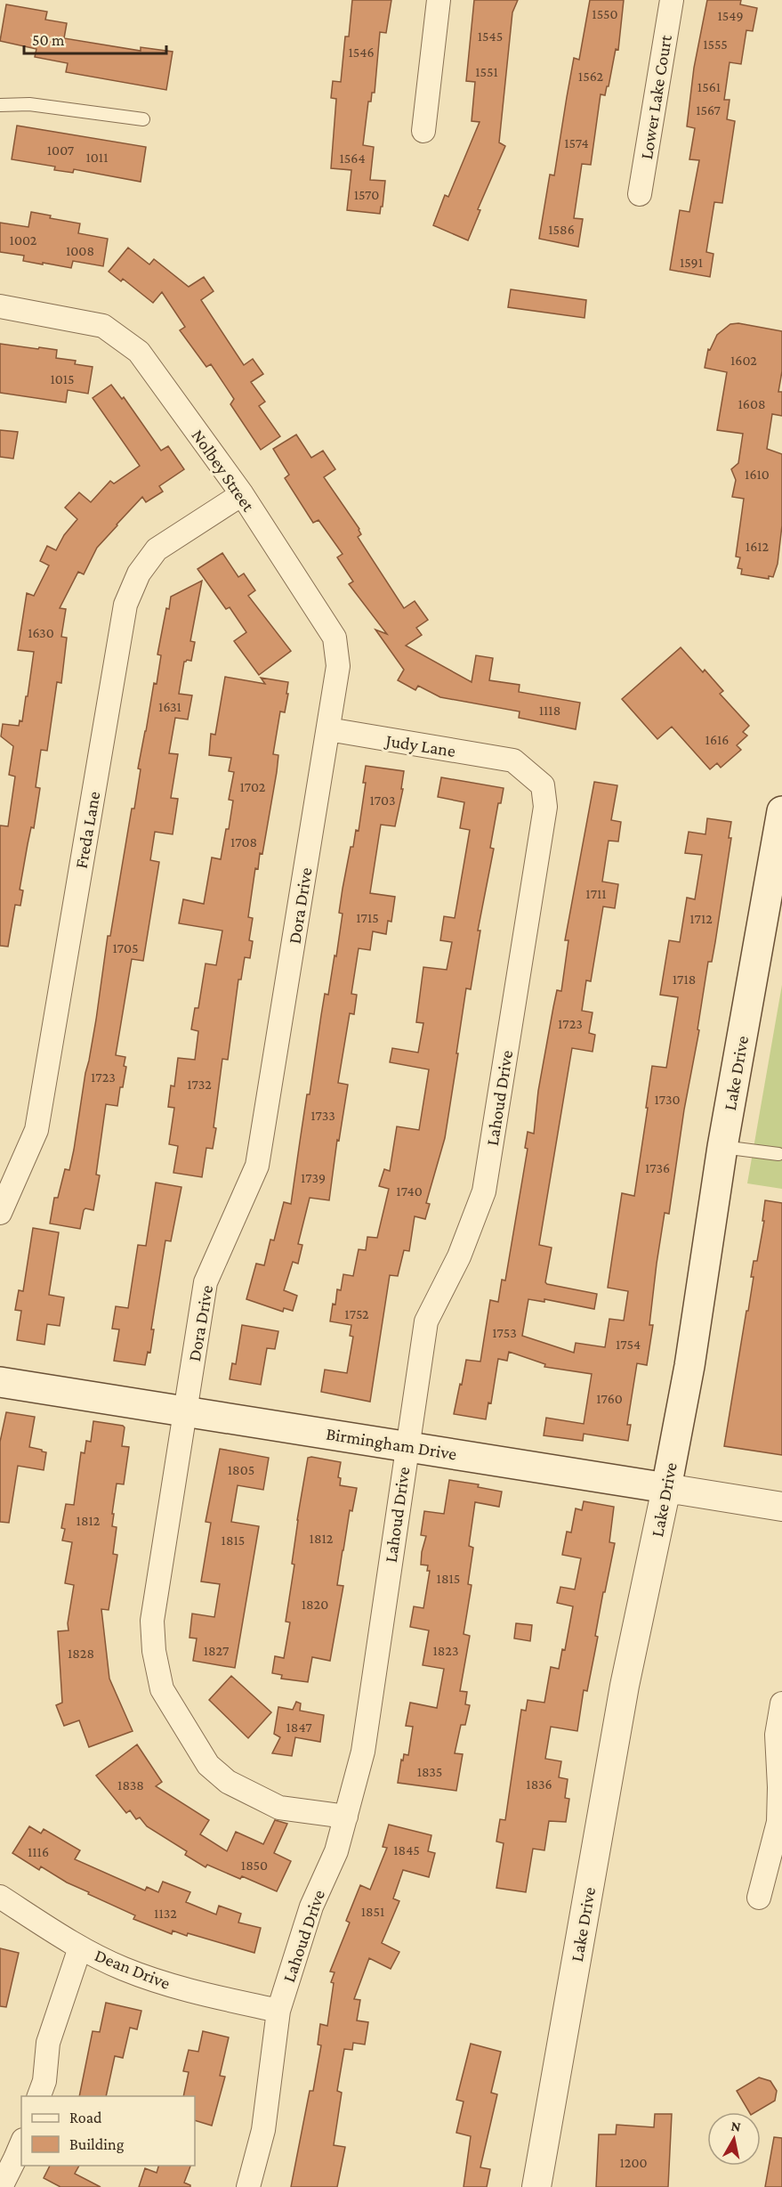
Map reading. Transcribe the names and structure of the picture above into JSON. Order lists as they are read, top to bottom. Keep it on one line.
{"streets":{"main road":["Lake Drive","Birmingham Drive"],"street":["Lower Lake Court","Nolbey Street","Judy Lane","Freda Lane","Dora Drive","Lahoud Drive","Dean Drive"]},"crossings":[["Nolbey Street","Judy Lane"],["Nolbey Street","Freda Lane"],["Nolbey Street","Dora Drive"],["Judy Lane","Dora Drive"],["Judy Lane","Lahoud Drive"],["Dora Drive","Lahoud Drive"],["Dora Drive","Birmingham Drive"],["Lake Drive","Birmingham Drive"],["Lahoud Drive","Birmingham Drive"],["Lahoud Drive","Dean Drive"]],"house_numbers":["1550","1549","1545","1555","1546","1551","1562","1561","1567","1574","1007","1011","1564","1570","1586","1002","1008","1591","1602","1015","1608","1610","1612","1630","1631","1118","1616","1702","1703","1708","1711","1715","1712","1705","1718","1723","1723","1732","1730","1733","1736","1739","1740","1752","1753","1754","1760","1805","1812","1812","1815","1815","1820","1827","1823","1828","1847","1835","1836","1838","1845","1116","1850","1851","1132","1200"],"legend":["Road","Building"],"scale_bar":"50 m","north":"top"}
